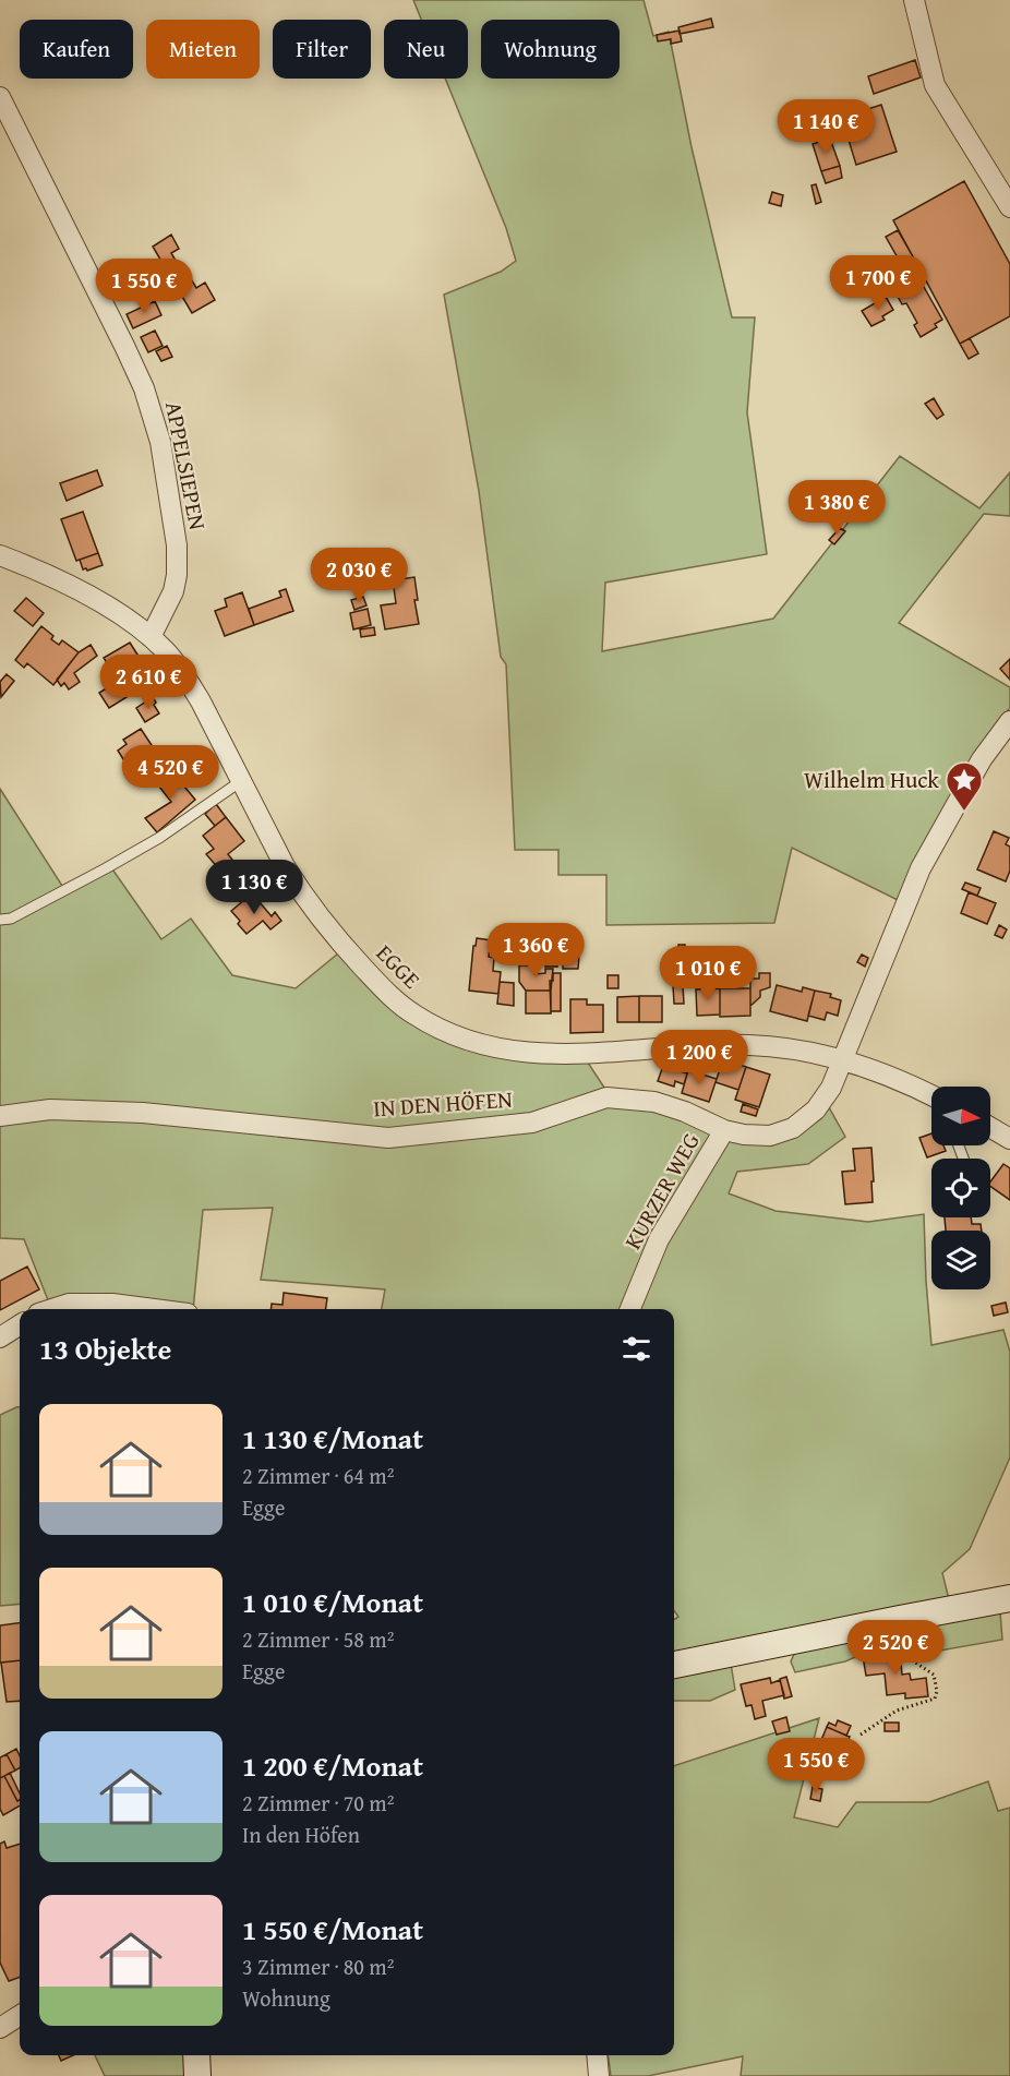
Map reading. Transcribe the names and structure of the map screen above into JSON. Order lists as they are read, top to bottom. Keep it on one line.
{"streets":{"street":["APPELSIEPEN","EGGE","IN DEN HÖFEN","KURZER WEG"]},"crossings":[["APPELSIEPEN","EGGE"],["EGGE","IN DEN HÖFEN"],["IN DEN HÖFEN","KURZER WEG"]],"places":{"place":["Wilhelm Huck"]},"north":"right","page":{"chip":["Kaufen","Mieten","Filter","Neu","Wohnung"],"price":["1 140 €","1 700 €","1 550 €","1 380 €","2 030 €","2 610 €","4 520 €","1 130 €","1 360 €","1 010 €","1 200 €","2 520 €","1 550 €"],"heading":"13 Objekte","list":[{"name":"1 130 €/Monat","note":"2 Zimmer · 64 m² · Egge"},{"name":"1 010 €/Monat","note":"2 Zimmer · 58 m² · Egge"},{"name":"1 200 €/Monat","note":"2 Zimmer · 70 m² · In den Höfen"},{"name":"1 550 €/Monat","note":"3 Zimmer · 80 m² · Wohnung"}]}}
